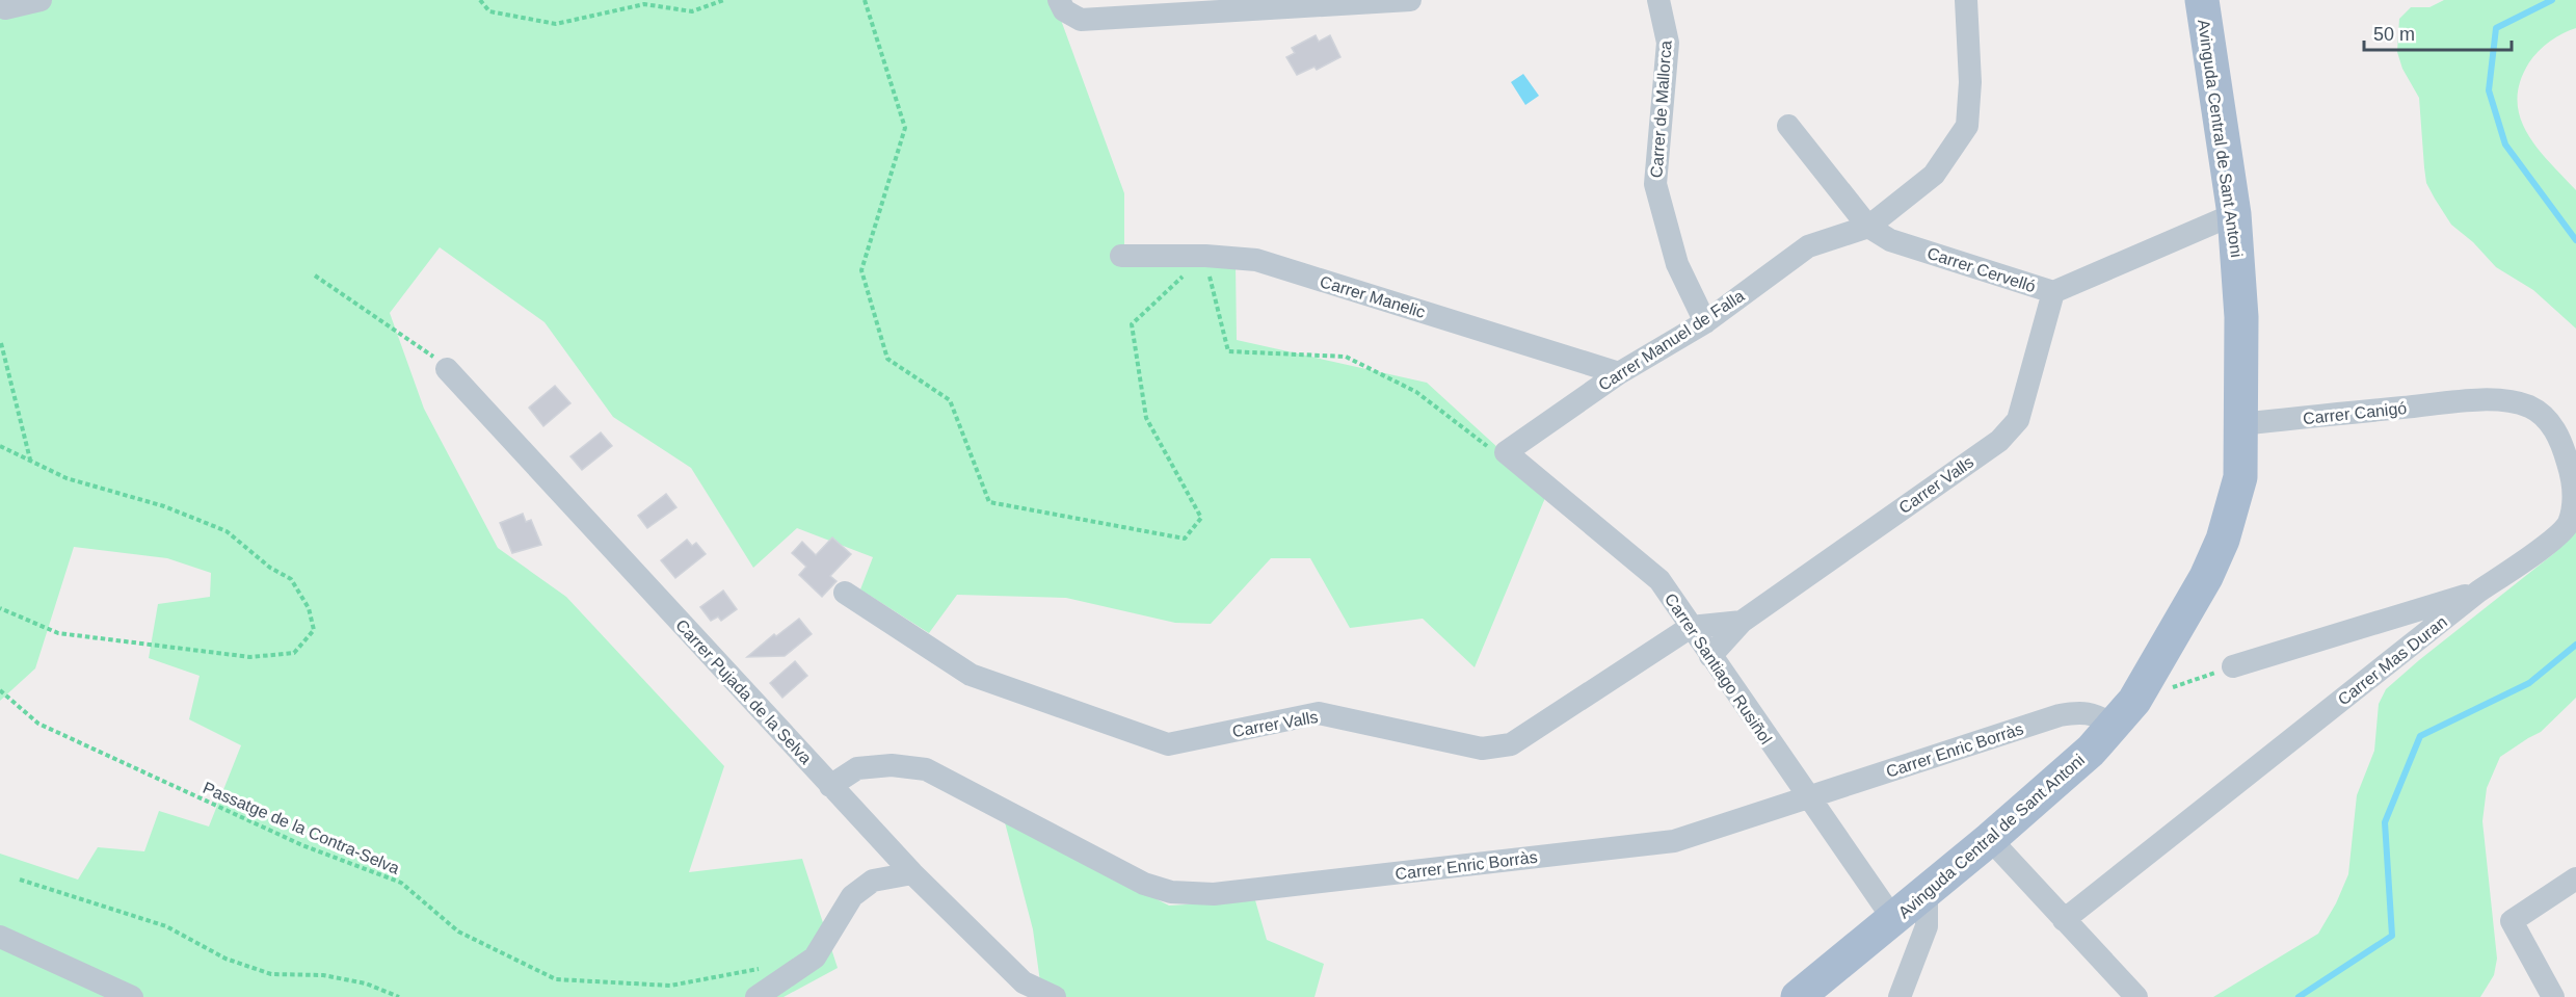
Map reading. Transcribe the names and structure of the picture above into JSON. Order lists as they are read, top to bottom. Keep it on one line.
{"streets":{"main road":["Avinguda Central de Sant Antoni"],"street":["Carrer de Mallorca","Carrer Cervelló","Carrer Manelic","Carrer Manuel de Falla","Carrer Canigó","Carrer Valls","Carrer Mas Duran","Carrer Santiago Rusiñol","Carrer Pujada de la Selva","Carrer Enric Borràs"],"path":["Passatge de la Contra-Selva"]},"crossings":[["Carrer de Mallorca","Carrer Manuel de Falla"],["Avinguda Central de Sant Antoni","Carrer Cervelló"],["Avinguda Central de Sant Antoni","Carrer Canigó"],["Avinguda Central de Sant Antoni","Carrer Santiago Rusiñol"],["Avinguda Central de Sant Antoni","Carrer Enric Borràs"],["Carrer Cervelló","Carrer Manuel de Falla"],["Carrer Cervelló","Carrer Valls"],["Carrer Manelic","Carrer Manuel de Falla"],["Carrer Manuel de Falla","Carrer Santiago Rusiñol"],["Carrer Canigó","Carrer Mas Duran"],["Carrer Valls","Carrer Santiago Rusiñol"],["Carrer Santiago Rusiñol","Carrer Enric Borràs"],["Carrer Pujada de la Selva","Carrer Enric Borràs"]],"scale_bar":"50 m"}
